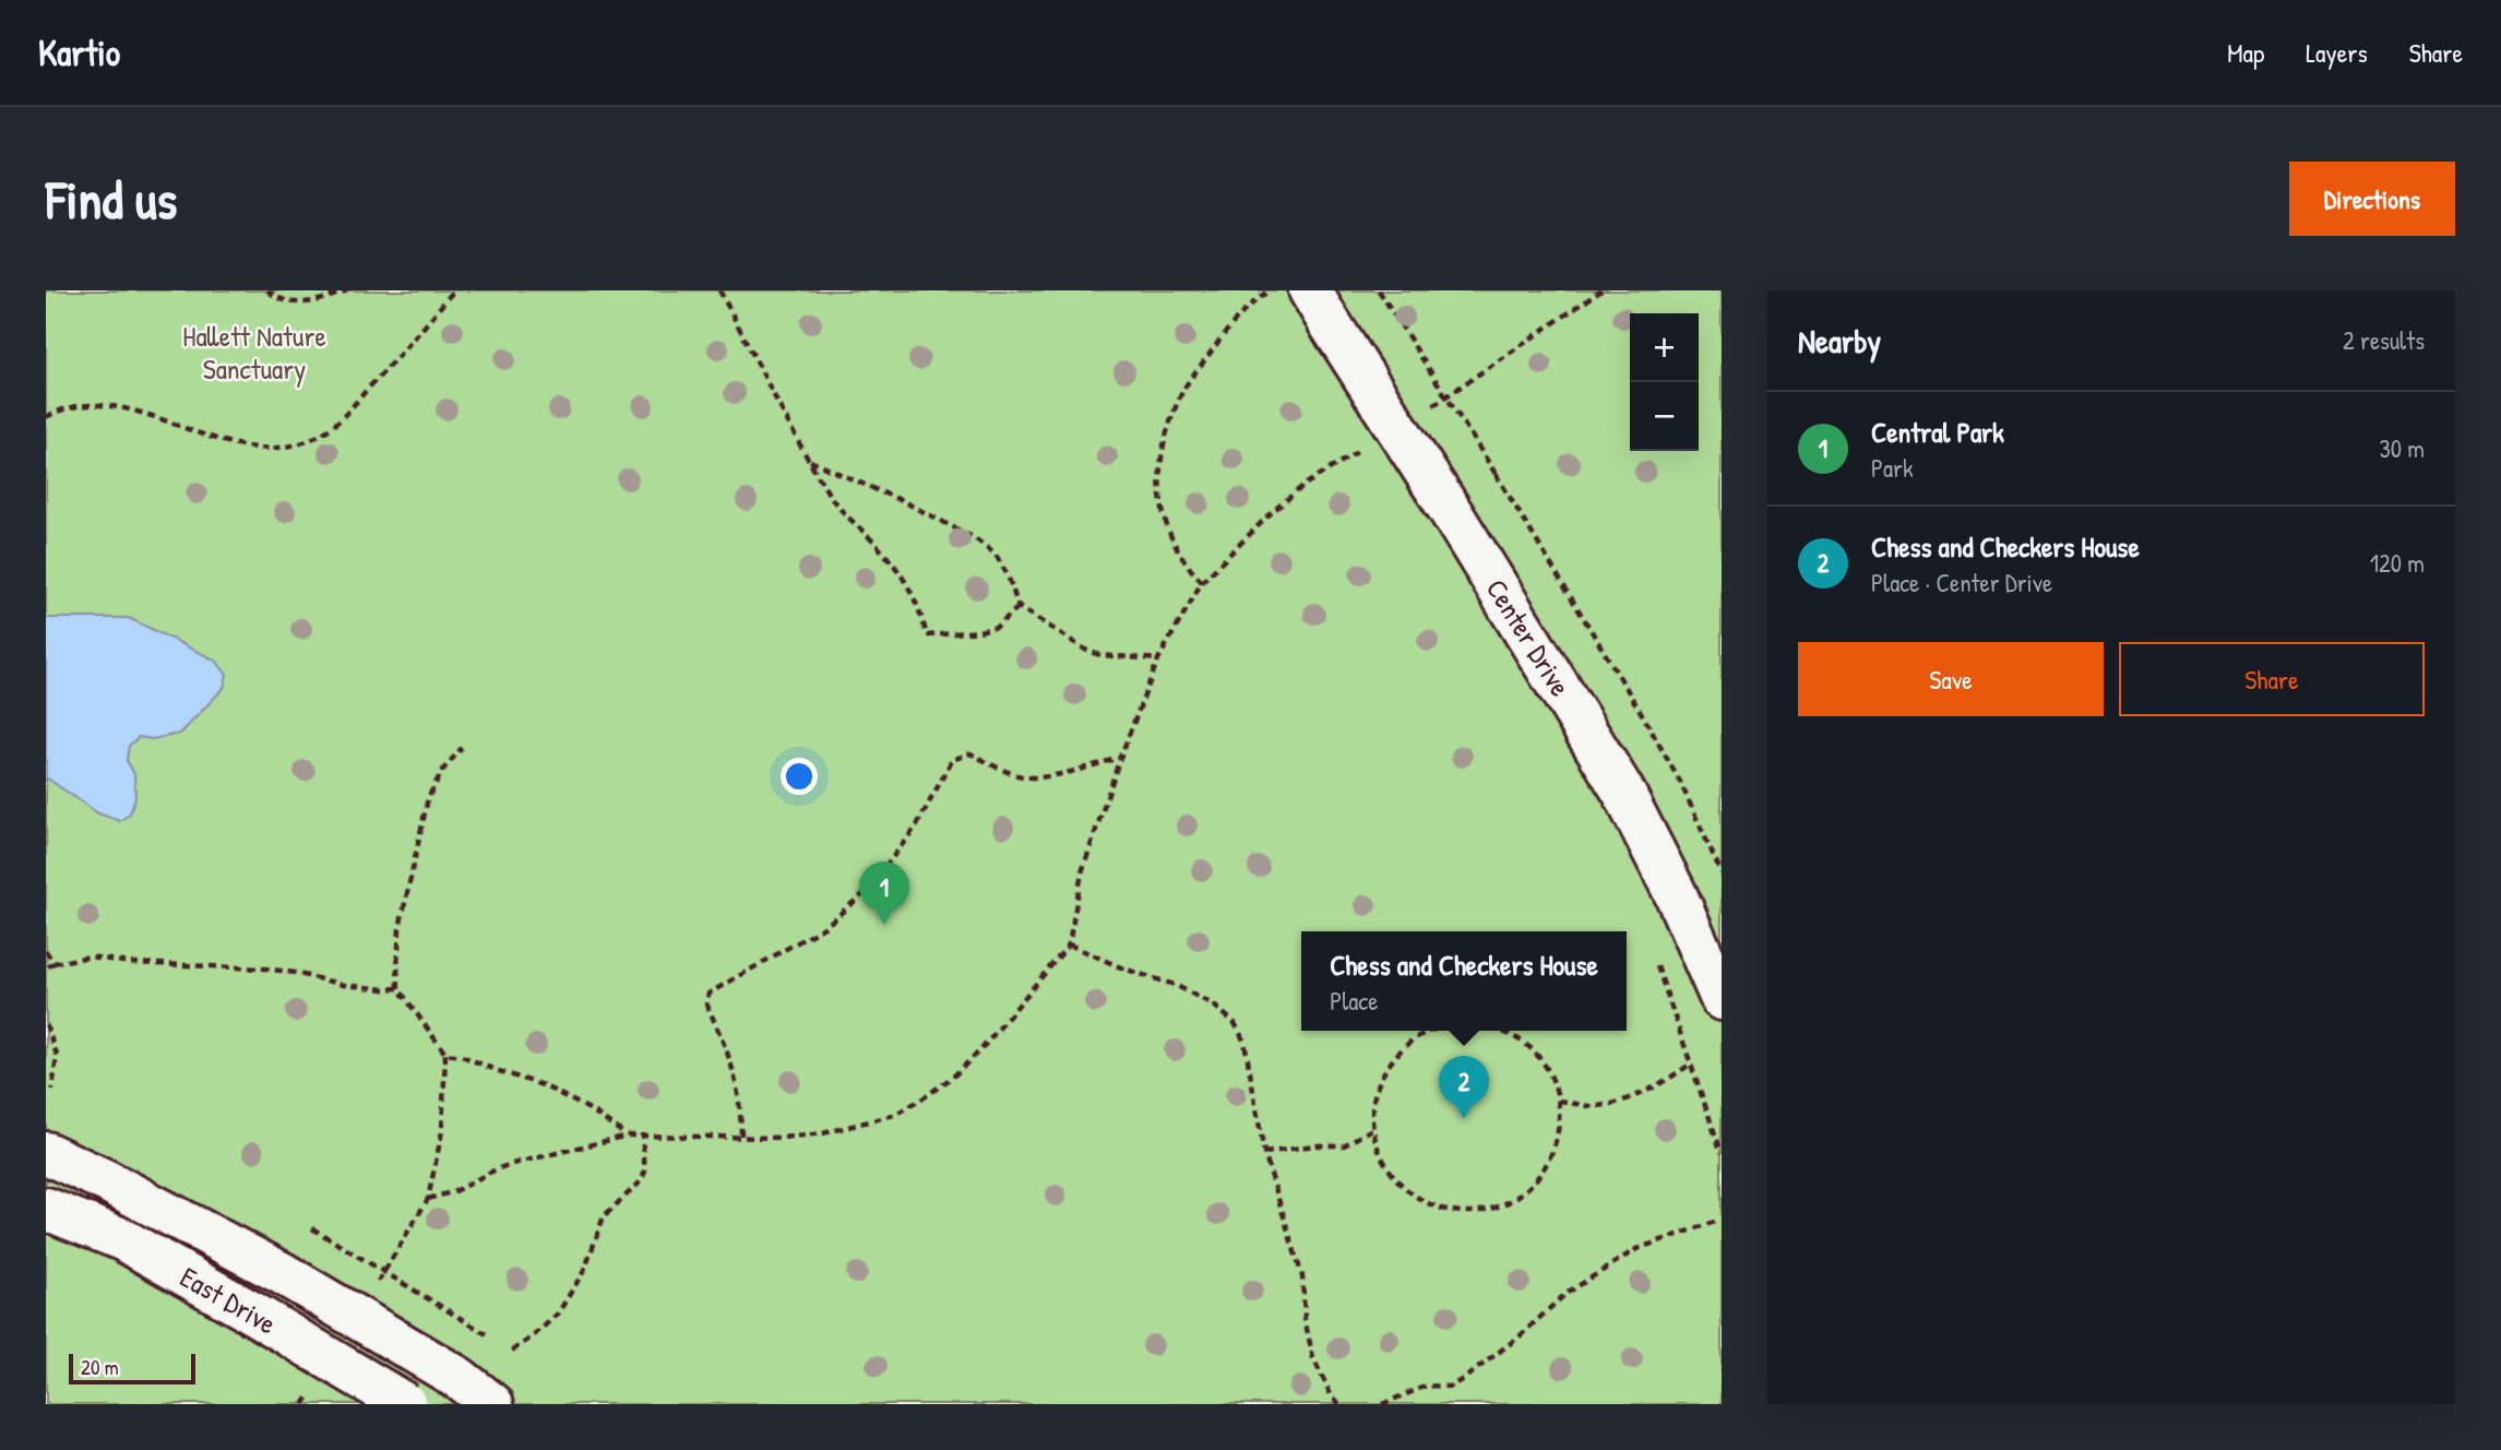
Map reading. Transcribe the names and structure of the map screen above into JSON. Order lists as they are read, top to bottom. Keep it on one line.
{"streets":{"street":["Center Drive","East Drive"]},"parks":["Hallett Nature Sanctuary"],"scale_bar":"20 m","page":{"header":"Kartio","nav":["Map","Layers","Share"],"buttons":["Directions",["Save","Share"]],"title":"Find us","heading":["Nearby","2 results"],"map_buttons":["+","−"],"list":[{"mark":"1","name":"Central Park","note":"Park","value":"30 m"},{"mark":"2","name":"Chess and Checkers House","note":"Place · Center Drive","value":"120 m"}],"pins":["1","2"],"popup":["Chess and Checkers House","Place"],"scale":"20 m"}}
